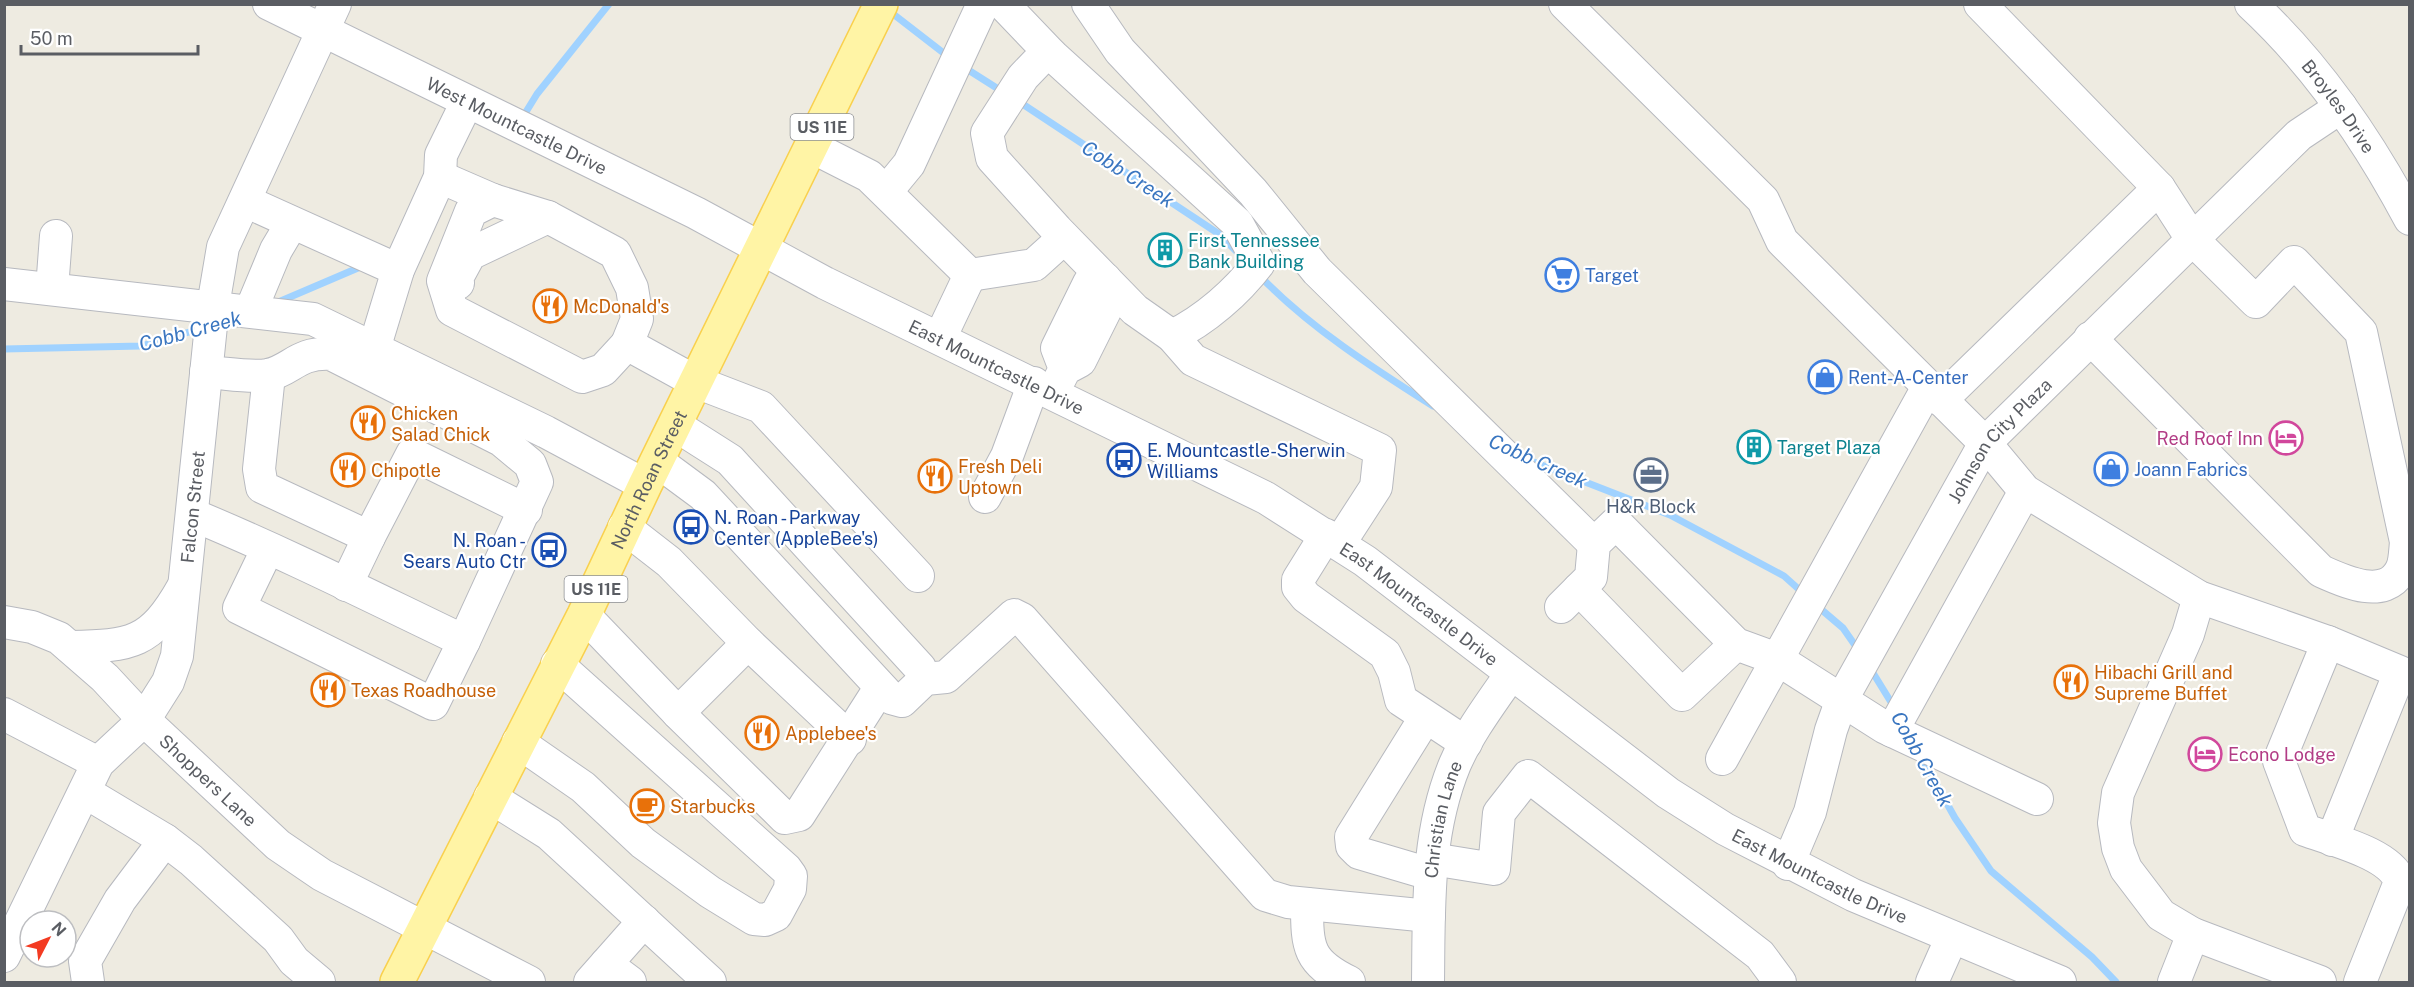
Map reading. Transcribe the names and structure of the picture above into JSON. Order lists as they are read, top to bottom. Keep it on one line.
{"streets":{"main road":["US 11E","North Roan Street"],"street":["Broyles Drive","West Mountcastle Drive","East Mountcastle Drive","Johnson City Plaza","Falcon Street","Shoppers Lane","Christian Lane"]},"crossings":[["Broyles Drive","Johnson City Plaza"],["West Mountcastle Drive","East Mountcastle Drive"],["West Mountcastle Drive","North Roan Street"],["West Mountcastle Drive","Falcon Street"],["East Mountcastle Drive","Johnson City Plaza"],["East Mountcastle Drive","North Roan Street"],["East Mountcastle Drive","Christian Lane"],["North Roan Street","Shoppers Lane"],["Falcon Street","Shoppers Lane"]],"water":["Cobb Creek"],"places":{"building":["First Tennessee Bank Building","Target Plaza"],"supermarket":["Target"],"restaurant":["McDonald's","Chicken Salad Chick","Chipotle","Fresh Deli Uptown","Hibachi Grill and Supreme Buffet","Texas Roadhouse","Applebee's"],"shop":["Rent-A-Center","Joann Fabrics"],"hotel":["Red Roof Inn","Econo Lodge"],"bus stop":["E. Mountcastle-Sherwin Williams","N. Roan - Parkway Center (AppleBee's)","N. Roan - Sears Auto Ctr"],"office":["H&R Block"],"cafe":["Starbucks"]},"scale_bar":"50 m","north":"top right"}
